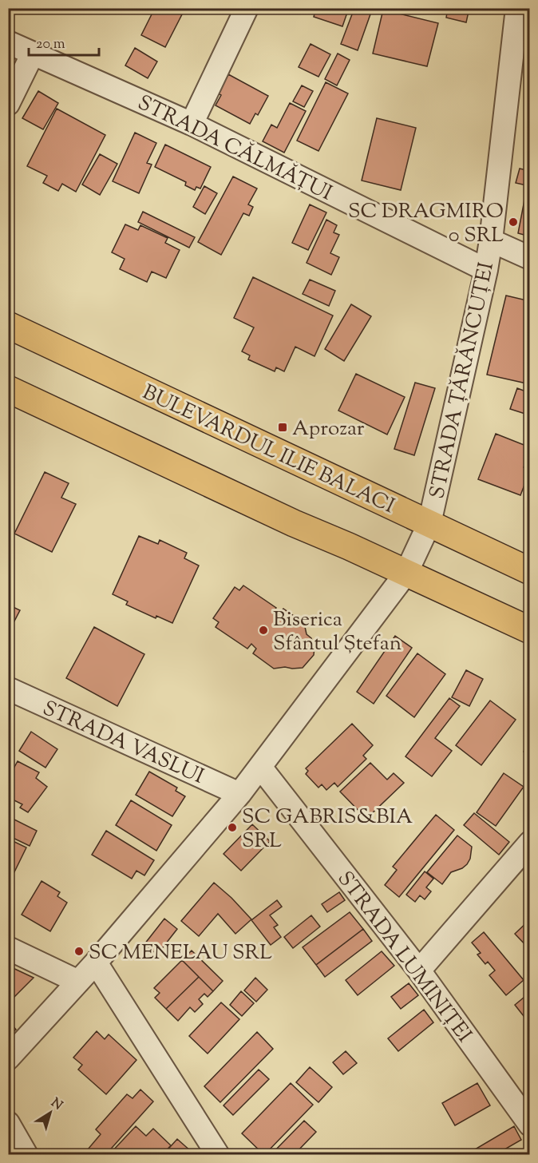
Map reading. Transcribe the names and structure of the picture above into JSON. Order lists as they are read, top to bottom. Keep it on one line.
{"streets":{"main road":["BULEVARDUL ILIE BALACI"],"street":["STRADA CĂLMĂȚUI","STRADA ȚĂRĂNCUȚEI","STRADA VASLUI","STRADA LUMINIȚEI"]},"crossings":[["STRADA CĂLMĂȚUI","STRADA ȚĂRĂNCUȚEI"],["STRADA ȚĂRĂNCUȚEI","BULEVARDUL ILIE BALACI"],["STRADA ȚĂRĂNCUȚEI","STRADA VASLUI"],["STRADA ȚĂRĂNCUȚEI","STRADA LUMINIȚEI"]],"places":{"other":["SC DRAGMIRO 0 SRL","Biserica Sfântul Ștefan","SC GABRIS&BIA SRL","SC MENELAU SRL"],"transit":["Aprozar"]},"scale_bar":"20 m","north":"top right"}
